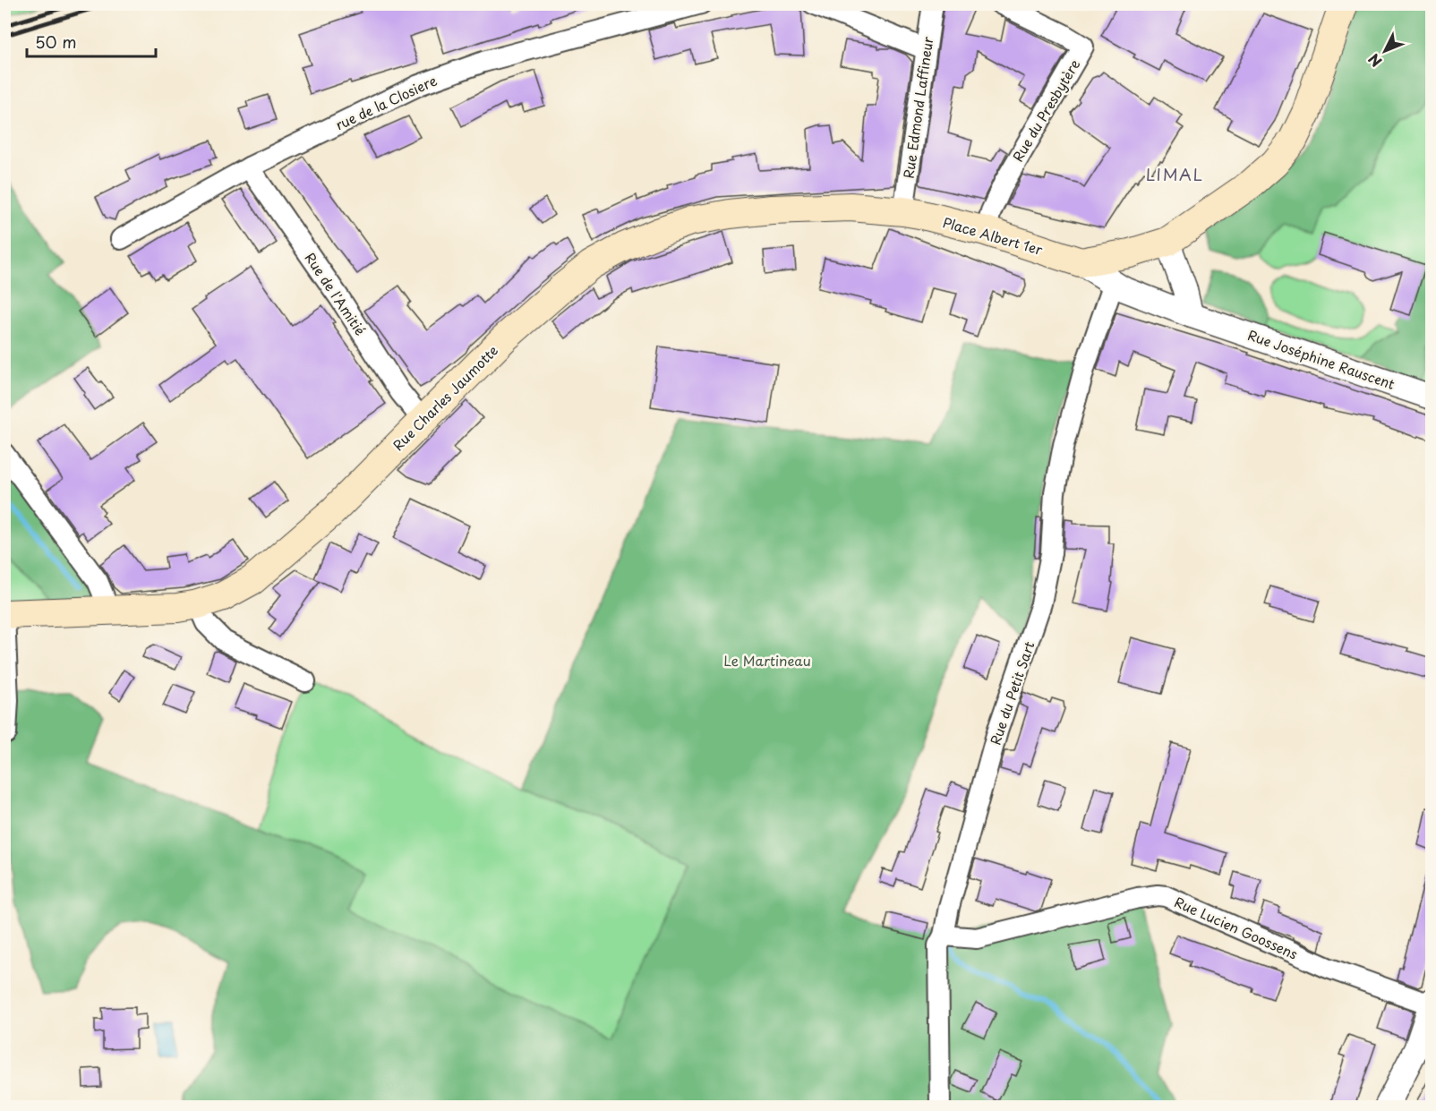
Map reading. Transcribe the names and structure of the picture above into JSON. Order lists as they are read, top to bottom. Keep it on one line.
{"streets":{"main road":["Place Albert 1er","Rue Charles Jaumotte"],"street":["rue de la Closiere","Rue Edmond Laffineur","Rue du Presbytère","Rue de l'Amitié","Rue Joséphine Rauscent","Rue du Petit Sart","Rue Lucien Goossens"]},"crossings":[["rue de la Closiere","Rue de l'Amitié"],["Rue Edmond Laffineur","Place Albert 1er"],["Rue Edmond Laffineur","Rue Charles Jaumotte"],["Rue du Presbytère","Place Albert 1er"],["Place Albert 1er","Rue Joséphine Rauscent"],["Place Albert 1er","Rue Charles Jaumotte"],["Place Albert 1er","Rue du Petit Sart"],["Rue de l'Amitié","Rue Charles Jaumotte"],["Rue du Petit Sart","Rue Lucien Goossens"]],"districts":["LIMAL"],"parks":["Le Martineau"],"scale_bar":"50 m","north":"bottom left"}
